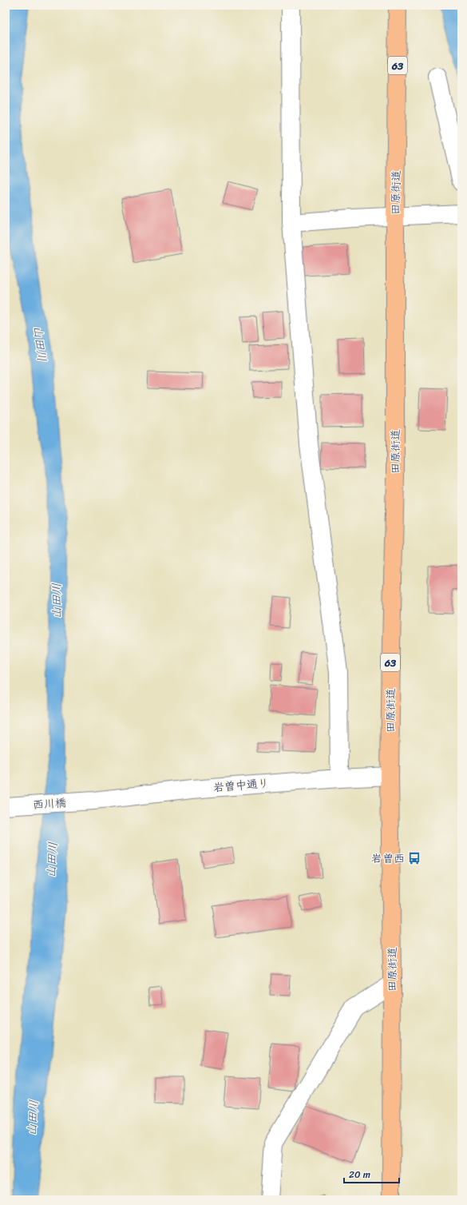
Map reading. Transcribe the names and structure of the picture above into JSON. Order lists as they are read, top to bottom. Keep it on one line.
{"streets":{"main road":["63","田原街道"],"street":["岩曽中通り","西川橋"]},"crossings":[["田原街道","岩曽中通り"],["岩曽中通り","西川橋"]],"water":["山田川"],"places":{"bus stop":["岩曽西"]},"scale_bar":"20 m"}
